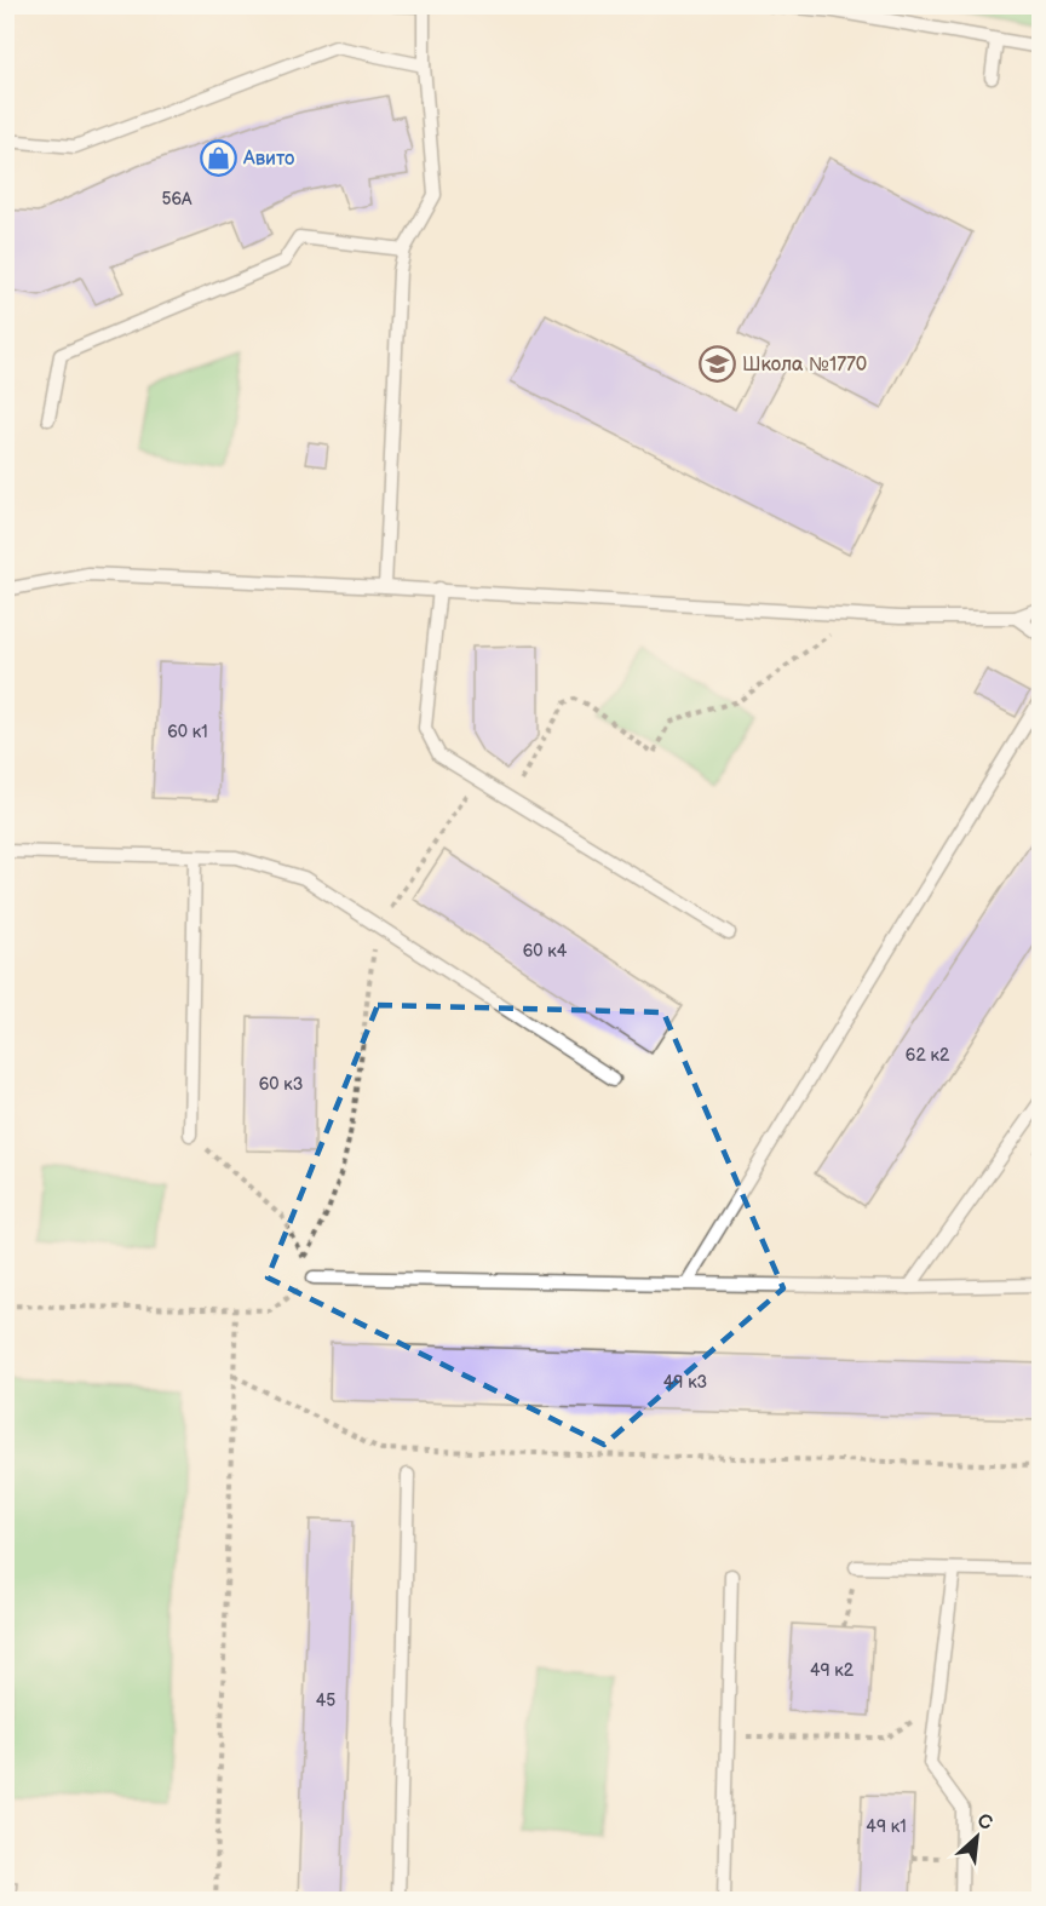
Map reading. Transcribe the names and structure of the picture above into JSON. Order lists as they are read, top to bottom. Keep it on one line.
{"places":{"shop":["Авито"],"school or university":["Школа №1770"]},"house_numbers":["56А","60 к1","60 к4","62 к2","60 к3","49 к3","49 к2","45","49 к1"],"north":"top right"}
